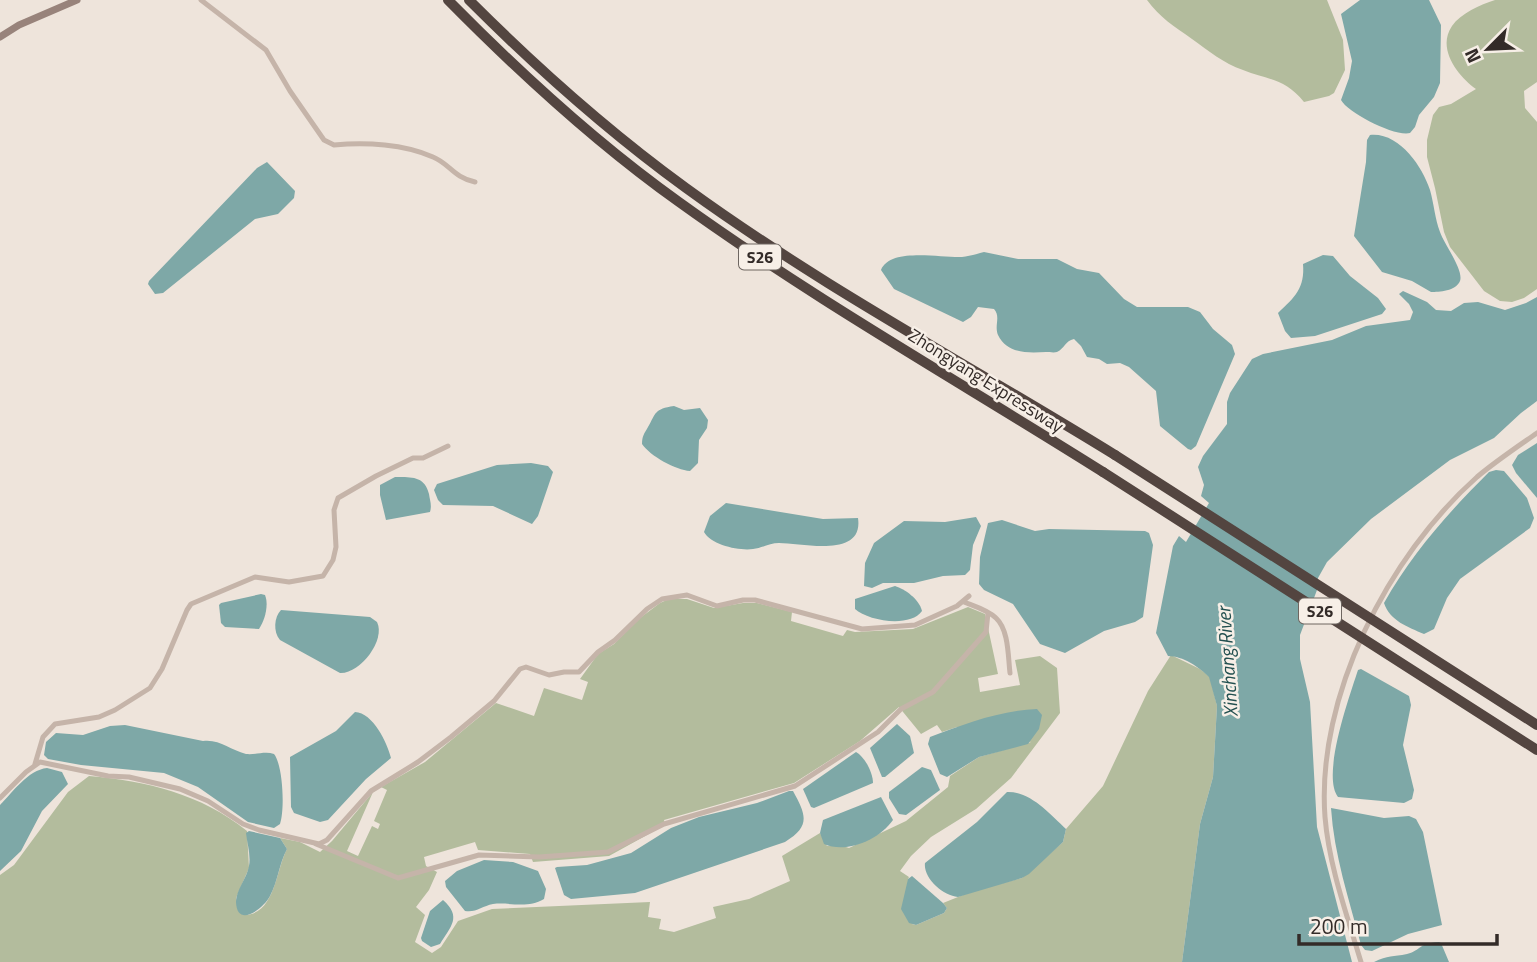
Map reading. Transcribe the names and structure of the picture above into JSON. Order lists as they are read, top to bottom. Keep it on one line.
{"streets":{"highway":["S26","Zhongyang Expressway"]},"water":["Xinchang River"],"scale_bar":"200 m","north":"bottom left"}
